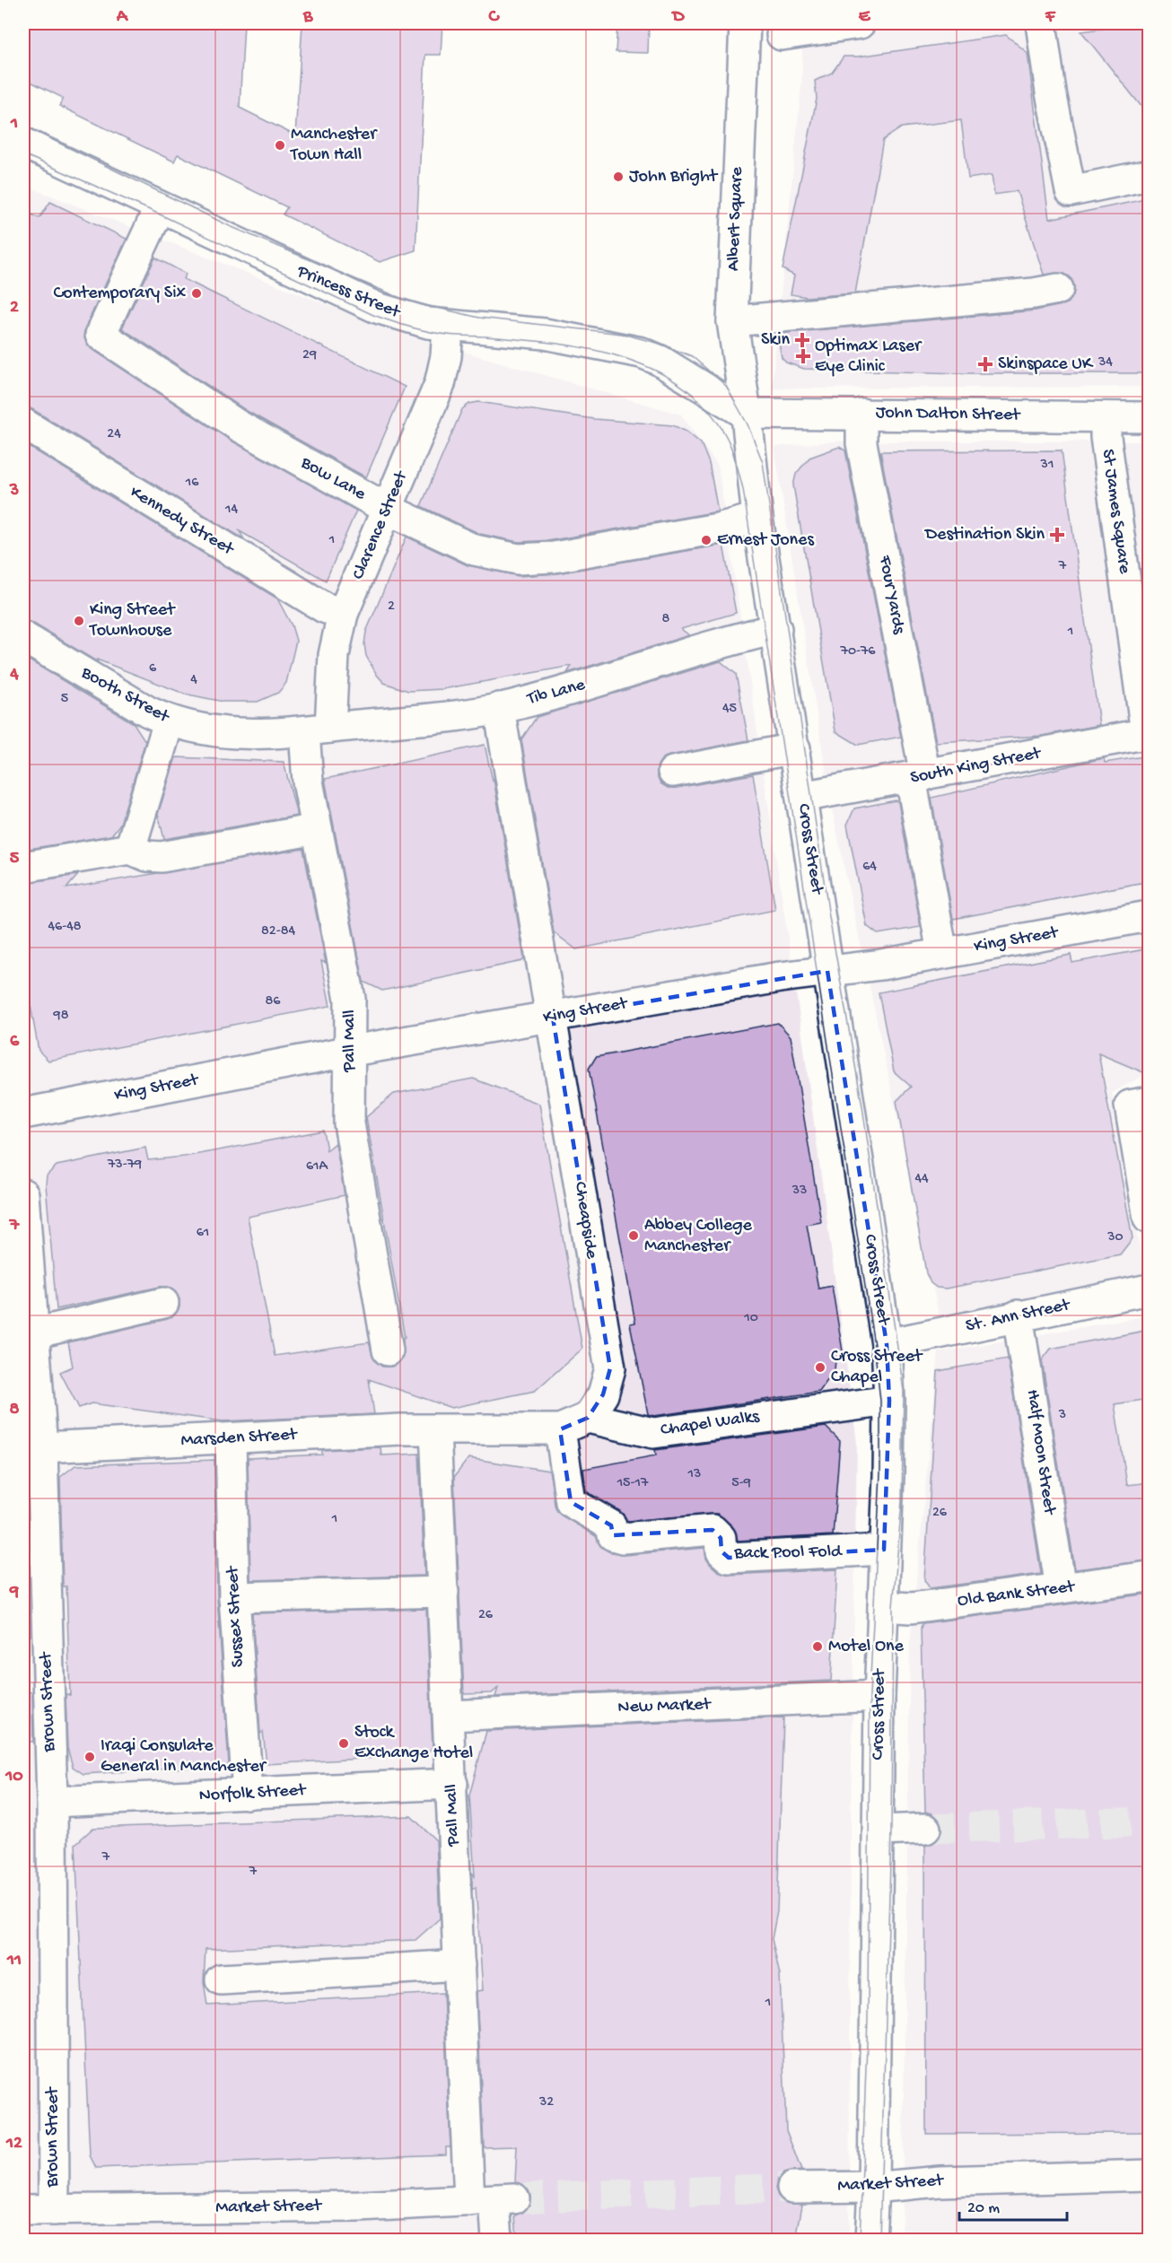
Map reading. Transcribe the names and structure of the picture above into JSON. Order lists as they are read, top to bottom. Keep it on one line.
{"streets":{"street":["Albert Square","Princess Street","John Dalton Street","Bow Lane","St James Square","Kennedy Street","Clarence Street","Four Yards","Tib Lane","Booth Street","South King Street","Cross Street","King Street","Pall Mall","Cheapside","St. Ann Street","Chapel Walks","Marsden Street","Half Moon Street","Back Pool Fold","Old Bank Street","Sussex Street","Brown Street","New Market","Norfolk Street","Market Street"]},"crossings":[["Albert Square","Princess Street"],["Albert Square","John Dalton Street"],["Albert Square","Cross Street"],["Princess Street","John Dalton Street"],["Princess Street","Bow Lane"],["Princess Street","Clarence Street"],["Princess Street","Cross Street"],["John Dalton Street","St James Square"],["John Dalton Street","Four Yards"],["John Dalton Street","Cross Street"],["Bow Lane","Clarence Street"],["Bow Lane","Cross Street"],["St James Square","South King Street"],["Kennedy Street","Clarence Street"],["Clarence Street","Tib Lane"],["Clarence Street","Booth Street"],["Clarence Street","Pall Mall"],["Four Yards","South King Street"],["Four Yards","King Street"],["Tib Lane","Booth Street"],["Tib Lane","Cross Street"],["Tib Lane","Pall Mall"],["Tib Lane","Cheapside"],["Booth Street","Pall Mall"],["South King Street","Cross Street"],["Cross Street","King Street"],["Cross Street","St. Ann Street"],["Cross Street","Chapel Walks"],["Cross Street","Back Pool Fold"],["Cross Street","Old Bank Street"],["Cross Street","New Market"],["Cross Street","Market Street"],["King Street","Pall Mall"],["King Street","Cheapside"],["Pall Mall","Marsden Street"],["Pall Mall","New Market"],["Pall Mall","Norfolk Street"],["Pall Mall","Market Street"],["Cheapside","Chapel Walks"],["St. Ann Street","Half Moon Street"],["Marsden Street","Sussex Street"],["Marsden Street","Brown Street"],["Half Moon Street","Old Bank Street"],["Sussex Street","Norfolk Street"],["Brown Street","Norfolk Street"],["Brown Street","Market Street"]],"places":{"other":["Manchester Town Hall","John Bright","Contemporary Six","Ernest Jones","King Street Townhouse","Abbey College Manchester","Cross Street Chapel","Motel One","Stock Exchange Hotel","Iraqi Consulate General in Manchester"],"health":["Skin","Optimax Laser Eye Clinic","Skinspace UK","Destination Skin"]},"house_numbers":["29","34","24","31","16","14","1","7","2","8","1","70-76","6","4","5","45","64","46-48","82-84","86","98","73-79","61A","44","33","61","30","10","3","13","15-17","5-9","26","1","26","7","7","1","32"],"scale_bar":"20 m","grid":{"columns":["A","B","C","D","E","F"],"rows":["1","2","3","4","5","6","7","8","9","10","11","12"]}}
